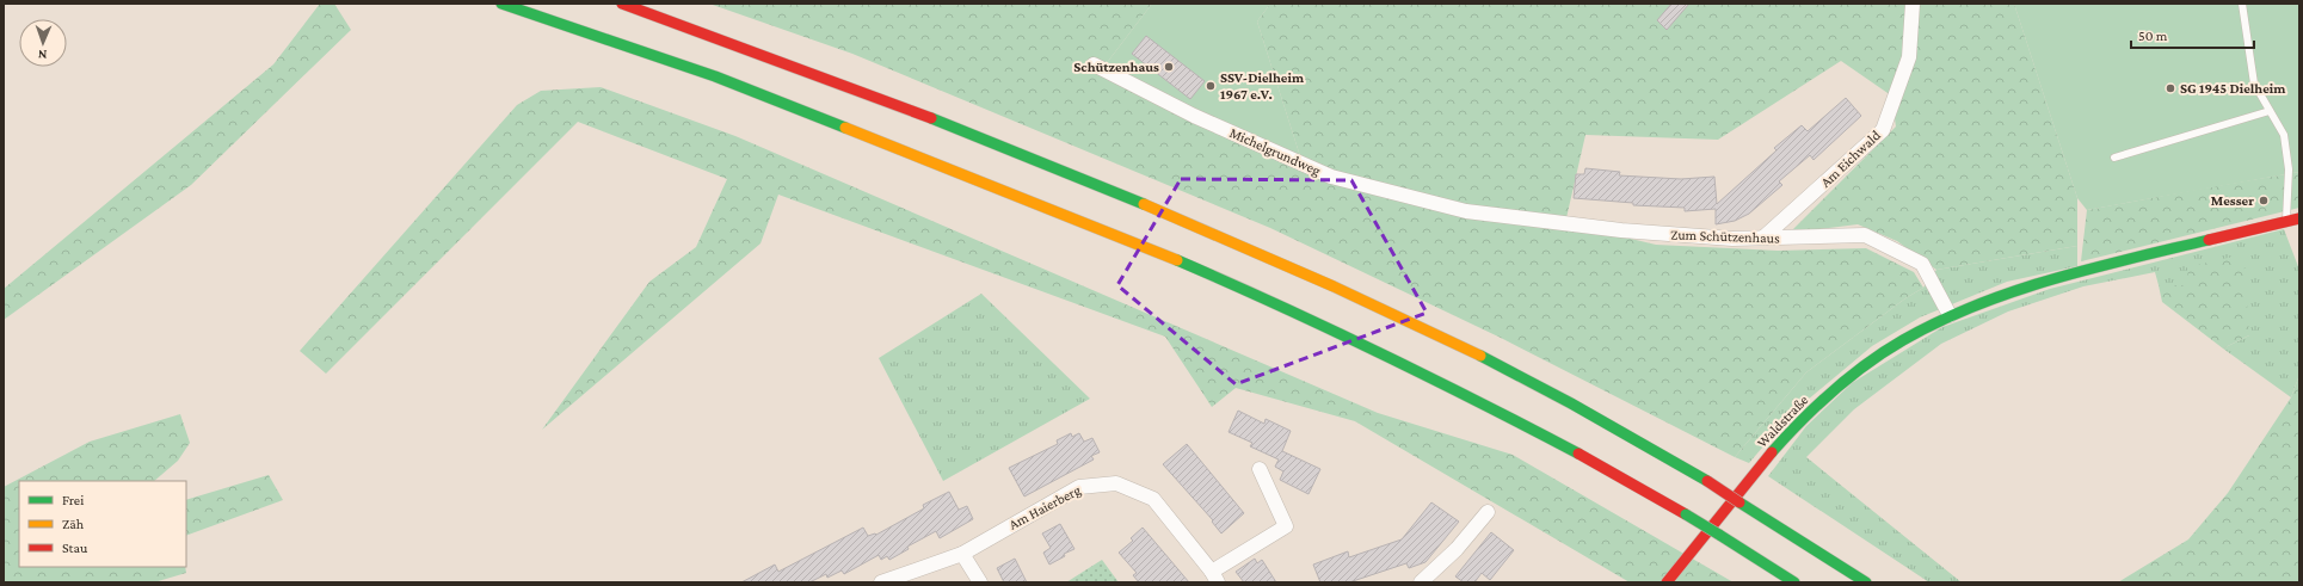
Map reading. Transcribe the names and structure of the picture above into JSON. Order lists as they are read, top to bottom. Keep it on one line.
{"streets":{"main road":["Waldstraße"],"street":["Michelgrundweg","Am Eichwald","Zum Schützenhaus","Am Haierberg"]},"crossings":[["Michelgrundweg","Zum Schützenhaus"],["Am Eichwald","Zum Schützenhaus"],["Zum Schützenhaus","Waldstraße"]],"places":["Schützenhaus","SSV-Dielheim 1967 e.V.","SG 1945 Dielheim","Messer"],"legend":["Frei","Zäh","Stau"],"scale_bar":"50 m","north":"bottom"}
